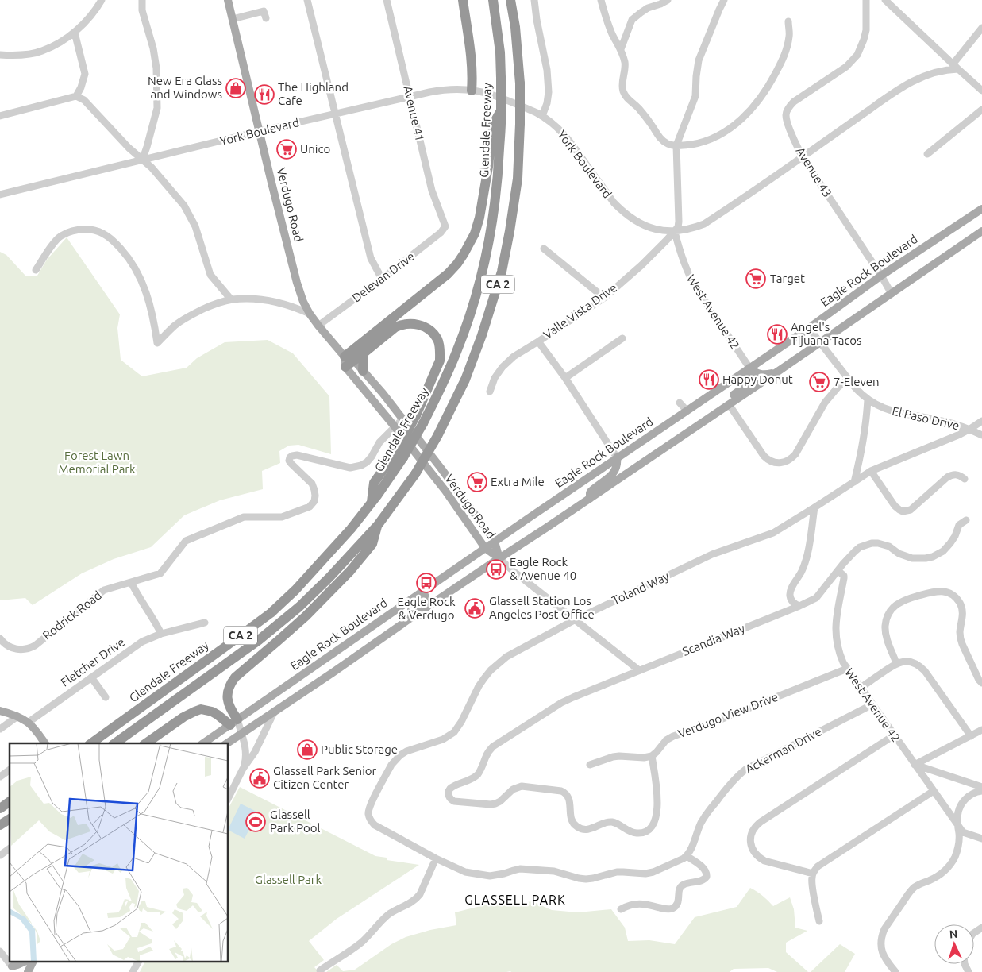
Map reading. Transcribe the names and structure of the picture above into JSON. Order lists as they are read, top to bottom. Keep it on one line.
{"streets":{"highway":["Glendale Freeway","CA 2"],"main road":["Verdugo Road","Eagle Rock Boulevard"],"street":["Avenue 41","York Boulevard","Avenue 43","Delevan Drive","Valle Vista Drive","West Avenue 42","El Paso Drive","Toland Way","Rodrick Road","Scandia Way","Fletcher Drive","Verdugo View Drive","Ackerman Drive"]},"crossings":[["Avenue 41","York Boulevard"],["Avenue 41","Delevan Drive"],["York Boulevard","Avenue 43"],["York Boulevard","Verdugo Road"],["York Boulevard","Valle Vista Drive"],["York Boulevard","West Avenue 42"],["Avenue 43","Eagle Rock Boulevard"],["Verdugo Road","Eagle Rock Boulevard"],["Verdugo Road","Delevan Drive"],["Verdugo Road","Rodrick Road"],["Eagle Rock Boulevard","West Avenue 42"],["Eagle Rock Boulevard","El Paso Drive"],["Valle Vista Drive","West Avenue 42"],["West Avenue 42","Scandia Way"],["West Avenue 42","Verdugo View Drive"],["West Avenue 42","Ackerman Drive"],["El Paso Drive","Toland Way"],["Scandia Way","Verdugo View Drive"]],"districts":["GLASSELL PARK"],"parks":["Forest Lawn Memorial Park","Glassell Park"],"places":{"shop":["New Era Glass and Windows","Public Storage"],"restaurant":["The Highland Cafe","Angel's Tijuana Tacos","Happy Donut"],"supermarket":["Unico","Target","7-Eleven","Extra Mile"],"bus stop":["Eagle Rock & Avenue 40","Eagle Rock & Verdugo"],"public building":["Glassell Station Los Angeles Post Office","Glassell Park Senior Citizen Center"],"sports":["Glassell Park Pool"]},"north":"top"}
